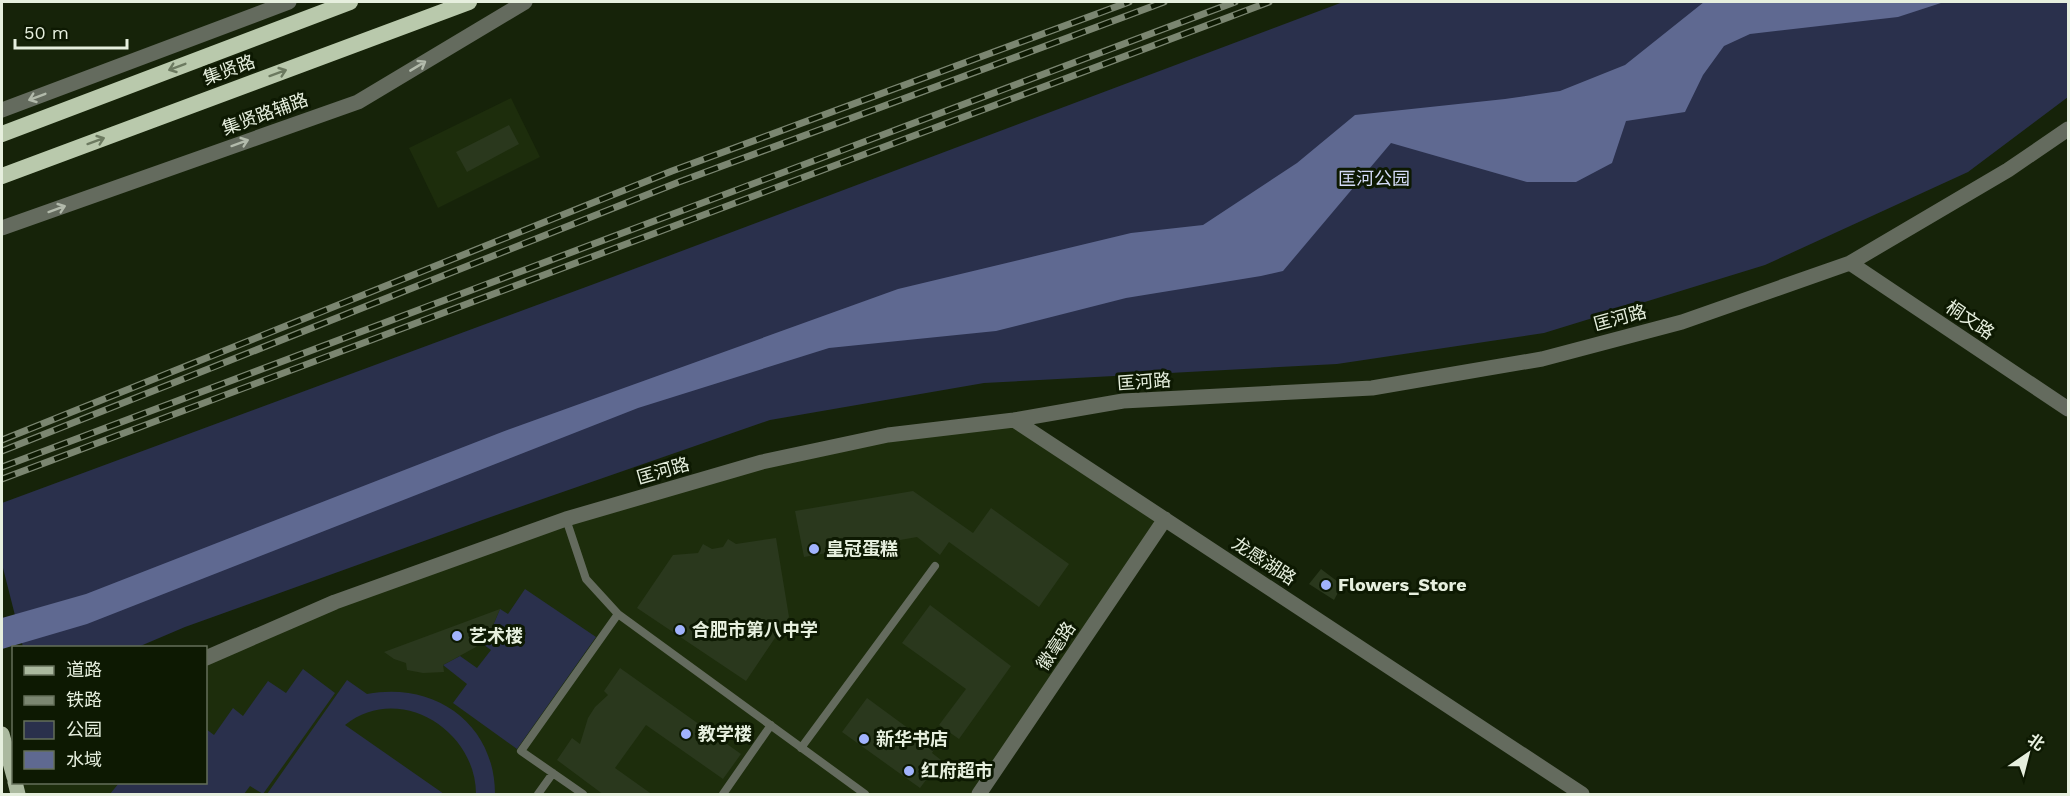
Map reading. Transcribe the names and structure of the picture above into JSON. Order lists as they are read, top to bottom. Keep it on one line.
{"streets":{"highway":["集贤路"],"street":["集贤路辅路","匡河路","桐文路","龙感湖路","徽毫路"]},"crossings":[["匡河路","桐文路"],["匡河路","龙感湖路"],["龙感湖路","徽毫路"]],"parks":["匡河公园"],"places":["皇冠蛋糕","Flowers_Store","合肥市第八中学","艺术楼","教学楼","新华书店","红府超市"],"legend":["道路","铁路","公园","水域"],"scale_bar":"50 m","north":"top right"}
